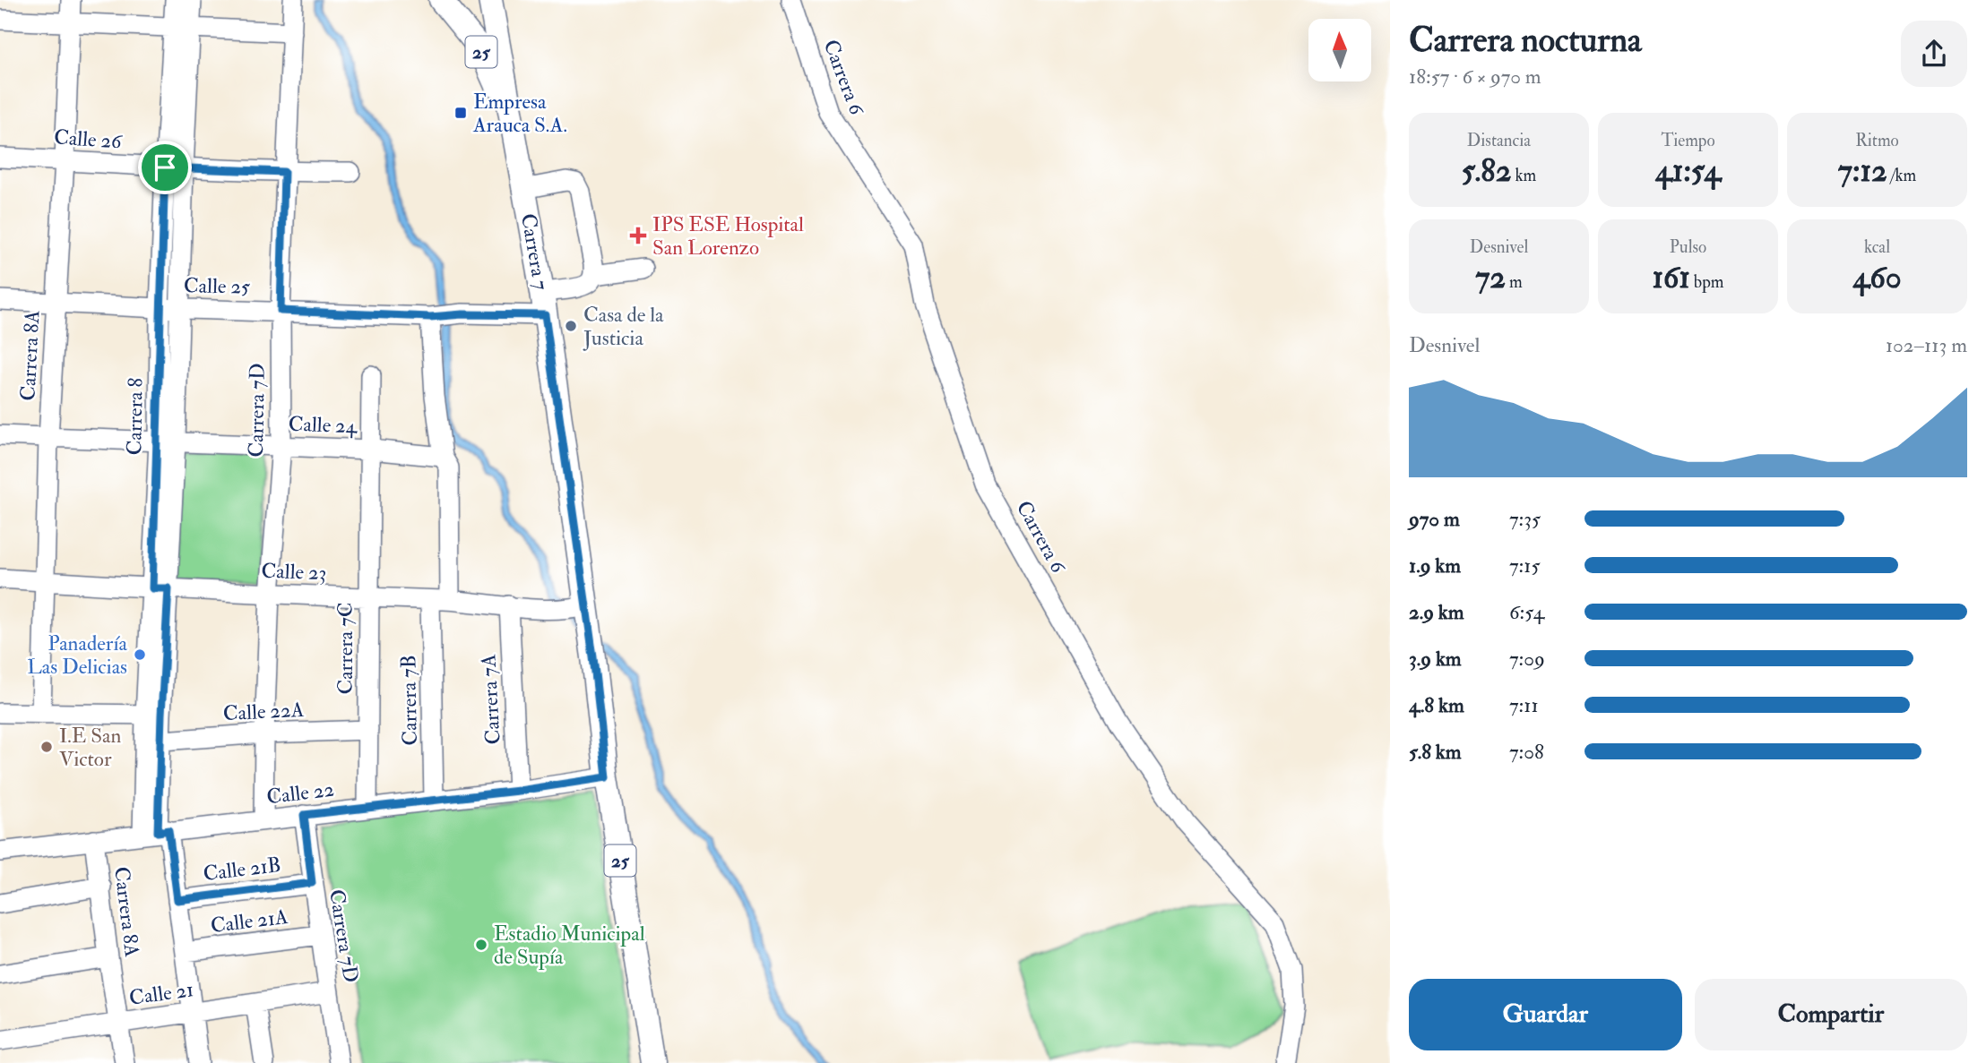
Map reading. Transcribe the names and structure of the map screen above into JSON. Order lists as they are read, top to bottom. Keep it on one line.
{"streets":{"main road":["25","Carrera 7"],"street":["Carrera 6","Calle 26","Calle 25","Carrera 8A","Carrera 7D","Carrera 8","Calle 24","Calle 23","Carrera 7C","Carrera 7A","Carrera 7B","Calle 22A","Calle 22","Calle 21B","Calle 21A","Calle 21"]},"crossings":[["25","Carrera 7"],["Calle 26","Carrera 8A"],["Calle 26","Carrera 7D"],["Calle 26","Carrera 8"],["Carrera 7","Calle 25"],["Carrera 7","Calle 23"],["Carrera 7","Calle 22"],["Calle 25","Carrera 8A"],["Calle 25","Carrera 7D"],["Calle 25","Carrera 8"],["Calle 25","Carrera 7B"],["Carrera 8A","Calle 24"],["Carrera 8A","Calle 23"],["Carrera 8A","Calle 22"],["Carrera 8A","Calle 21"],["Carrera 7D","Calle 24"],["Carrera 7D","Calle 23"],["Carrera 7D","Calle 22A"],["Carrera 7D","Calle 22"],["Carrera 7D","Calle 21B"],["Carrera 7D","Calle 21A"],["Carrera 7D","Calle 21"],["Carrera 8","Calle 24"],["Carrera 8","Calle 23"],["Carrera 8","Calle 22A"],["Carrera 8","Calle 22"],["Carrera 8","Calle 21B"],["Carrera 8","Calle 21A"],["Carrera 8","Calle 21"],["Calle 24","Carrera 7C"],["Calle 24","Carrera 7B"],["Calle 23","Carrera 7C"],["Calle 23","Carrera 7A"],["Calle 23","Carrera 7B"],["Carrera 7C","Calle 22A"],["Carrera 7C","Calle 22"],["Carrera 7A","Calle 22"],["Carrera 7B","Calle 22"]],"places":{"transit":["Empresa Arauca S.A."],"health":["IPS ESE Hospital San Lorenzo"],"other":["Casa de la Justicia","Panadería Las Delicias","I.E San Victor","Estadio Municipal de Supía"]},"north":"top","page":{"heading":["Carrera nocturna","18:57 · 6 × 970 m"],"stats":[["Distancia","5.82 km"],["Tiempo","41:54"],["Ritmo","7:12 /km"],["Desnivel","72 m"],["Pulso","161 bpm"],["kcal","460"]],"chart":["Desnivel","102–113 m"],"list":[{"name":"970 m","note":"7:35"},{"name":"1.9 km","note":"7:15"},{"name":"2.9 km","note":"6:54"},{"name":"3.9 km","note":"7:09"},{"name":"4.8 km","note":"7:11"},{"name":"5.8 km","note":"7:08"}],"buttons":["Guardar","Compartir"]}}
